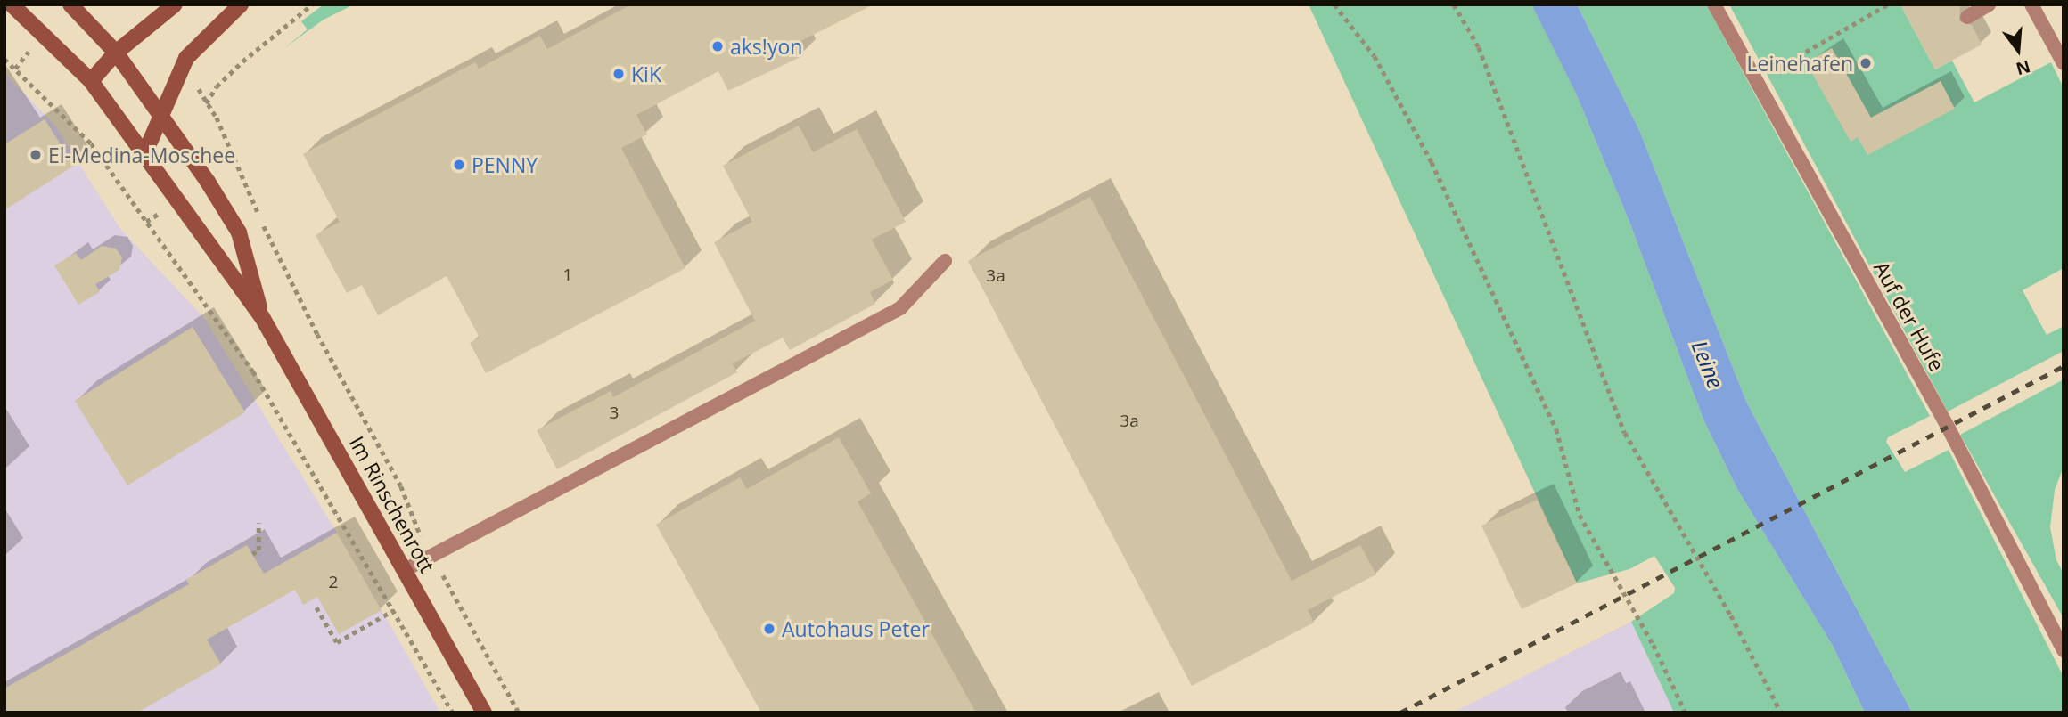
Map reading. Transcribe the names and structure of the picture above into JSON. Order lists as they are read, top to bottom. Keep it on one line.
{"streets":{"main road":["Im Rinschenrott"],"lane":["Auf der Hufe"]},"water":["Leine"],"places":["aks!yon","Leinehafen","KiK","El-Medina-Moschee","PENNY","Autohaus Peter"],"house_numbers":["1","3a","3","3a","2"],"north":"bottom"}
